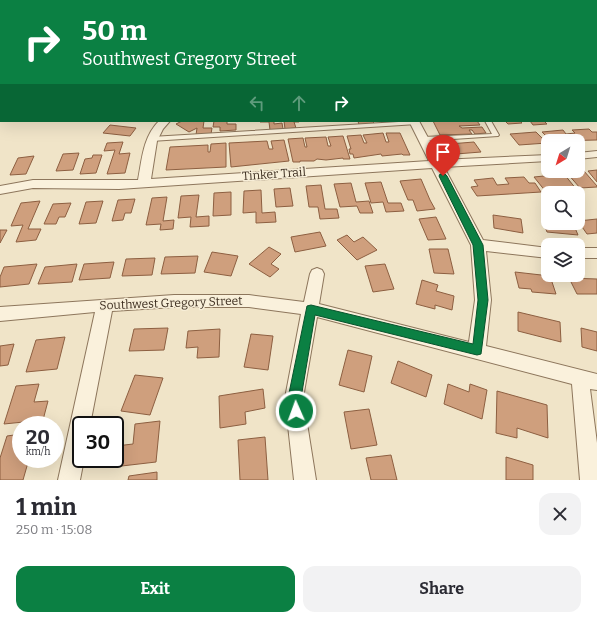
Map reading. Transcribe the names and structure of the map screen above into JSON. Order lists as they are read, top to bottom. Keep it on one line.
{"streets":{"street":["Tinker Trail","Southwest Gregory Street"]},"north":"bottom left","page":{"turn":["50 m","Southwest Gregory Street"],"speed":"20 km/h","limit":"30","heading":["1 min","250 m · 15:08"],"buttons":["Exit","Share"]}}
